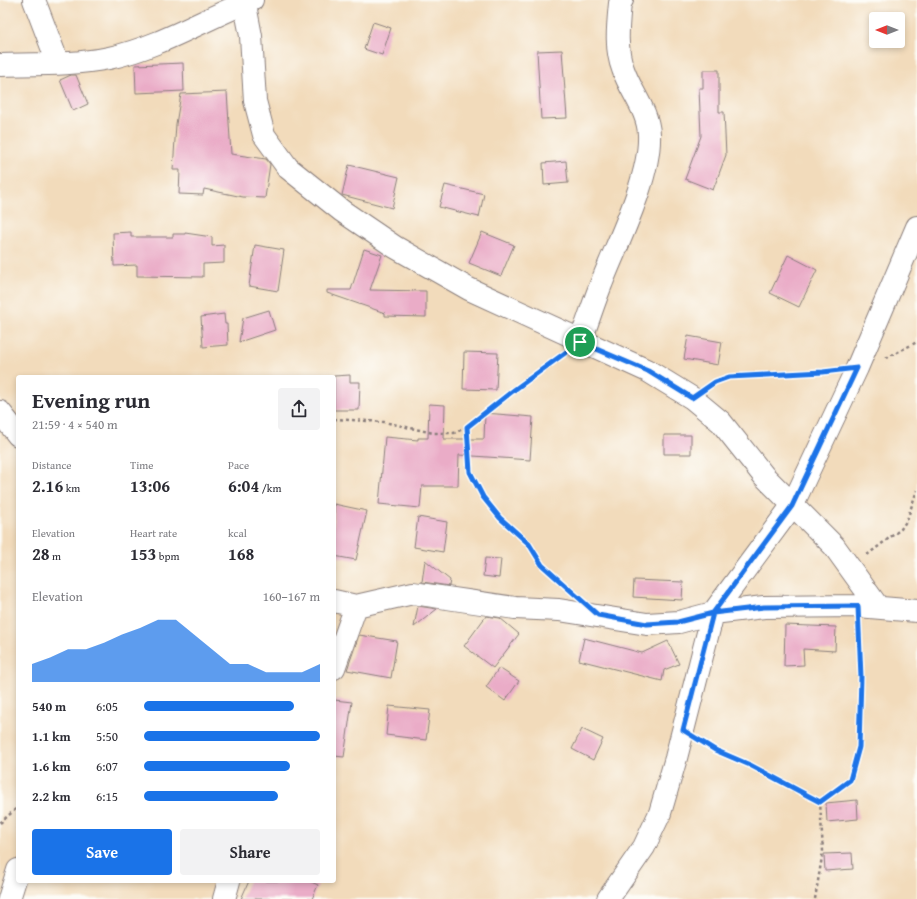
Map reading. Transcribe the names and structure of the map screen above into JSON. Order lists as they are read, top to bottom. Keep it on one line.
{"north":"left","page":{"heading":["Evening run","21:59 · 4 × 540 m"],"stats":[["Distance","2.16 km"],["Time","13:06"],["Pace","6:04 /km"],["Elevation","28 m"],["Heart rate","153 bpm"],["kcal","168"]],"chart":["Elevation","160–167 m"],"list":[{"name":"540 m","note":"6:05"},{"name":"1.1 km","note":"5:50"},{"name":"1.6 km","note":"6:07"},{"name":"2.2 km","note":"6:15"}],"buttons":["Save","Share"]}}
